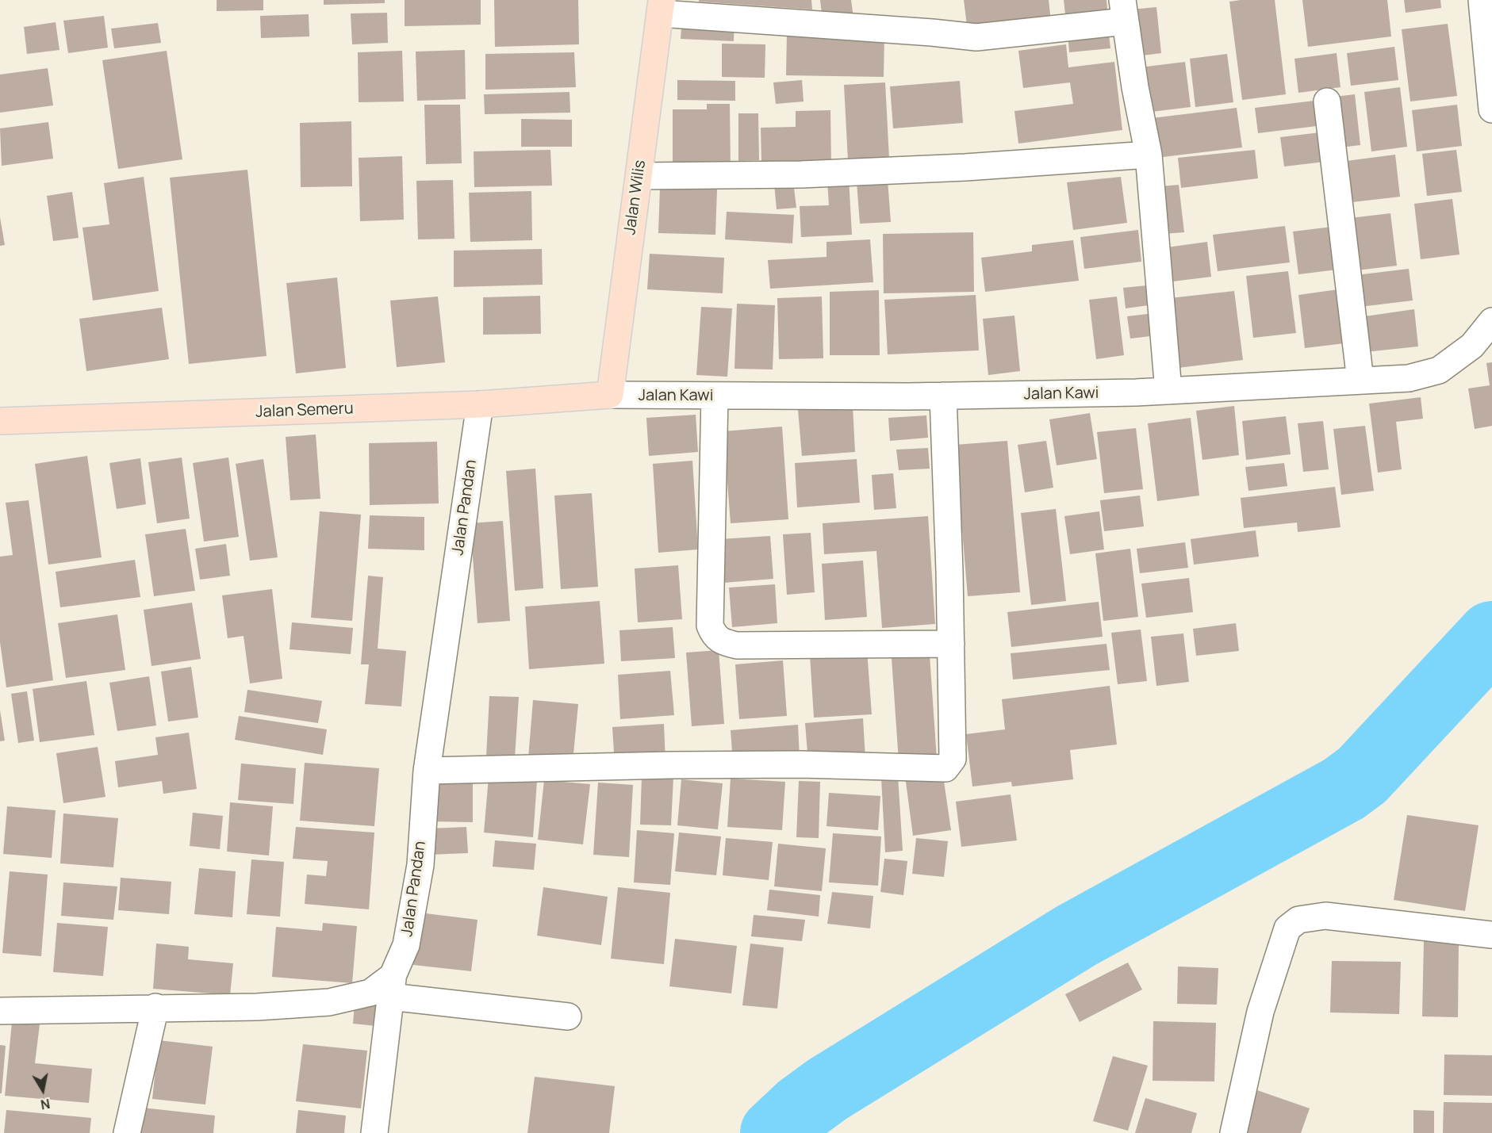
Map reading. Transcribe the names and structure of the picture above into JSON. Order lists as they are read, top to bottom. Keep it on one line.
{"streets":{"main road":["Jalan Wilis","Jalan Semeru"],"street":["Jalan Kawi","Jalan Pandan"]},"crossings":[["Jalan Wilis","Jalan Kawi"],["Jalan Wilis","Jalan Semeru"],["Jalan Kawi","Jalan Semeru"],["Jalan Semeru","Jalan Pandan"]],"north":"bottom"}
